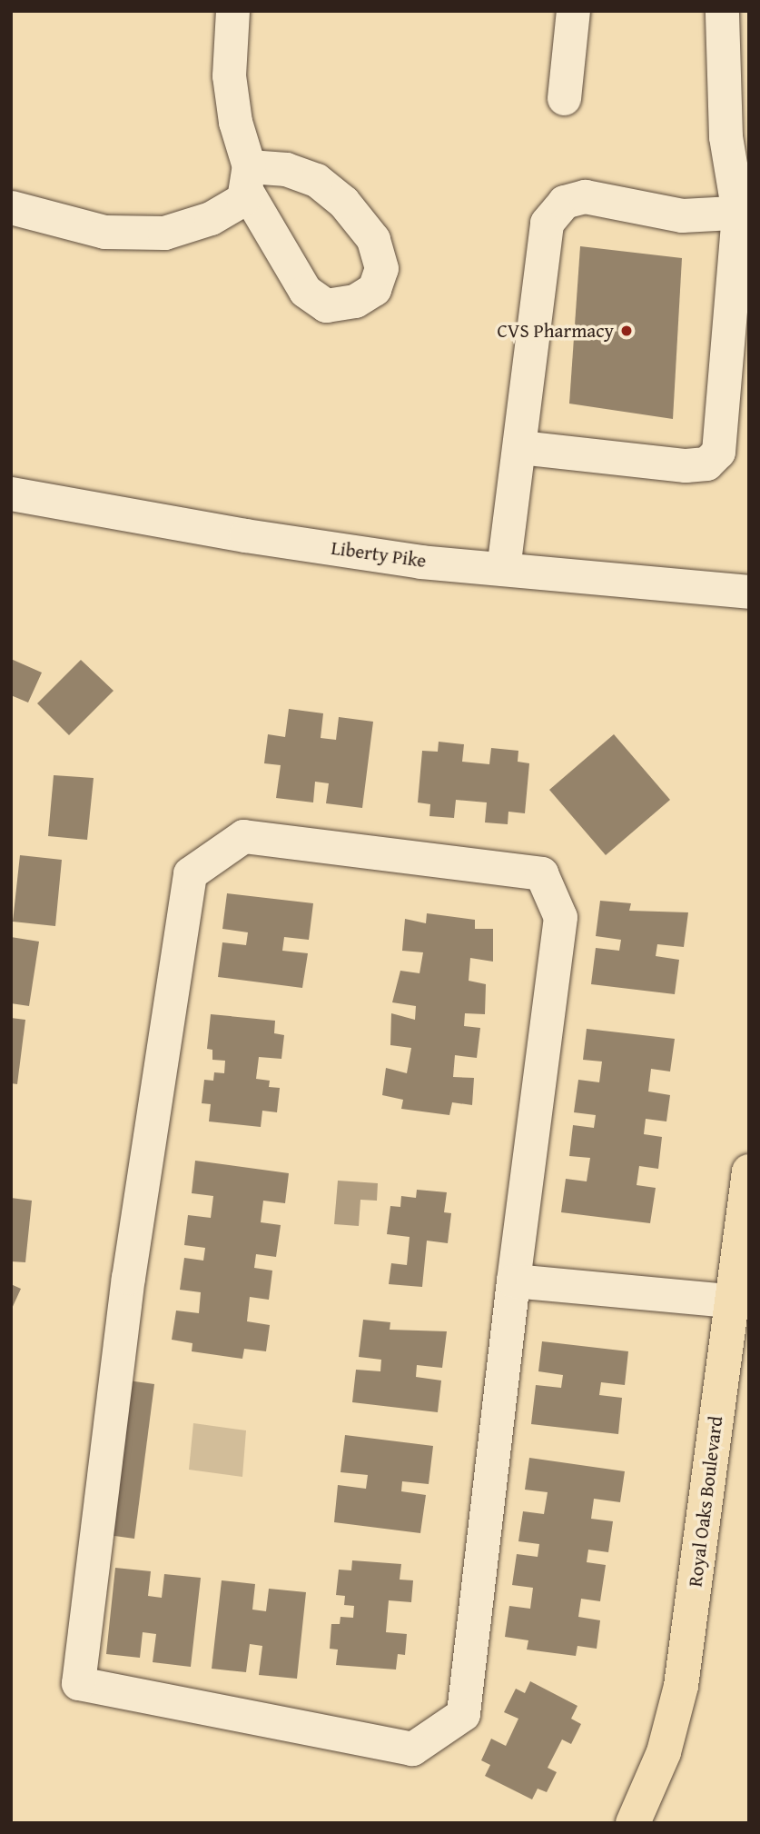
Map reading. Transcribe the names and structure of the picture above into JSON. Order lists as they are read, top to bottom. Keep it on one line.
{"streets":{"main road":["Royal Oaks Boulevard"],"street":["Liberty Pike"]},"places":["CVS Pharmacy"]}
